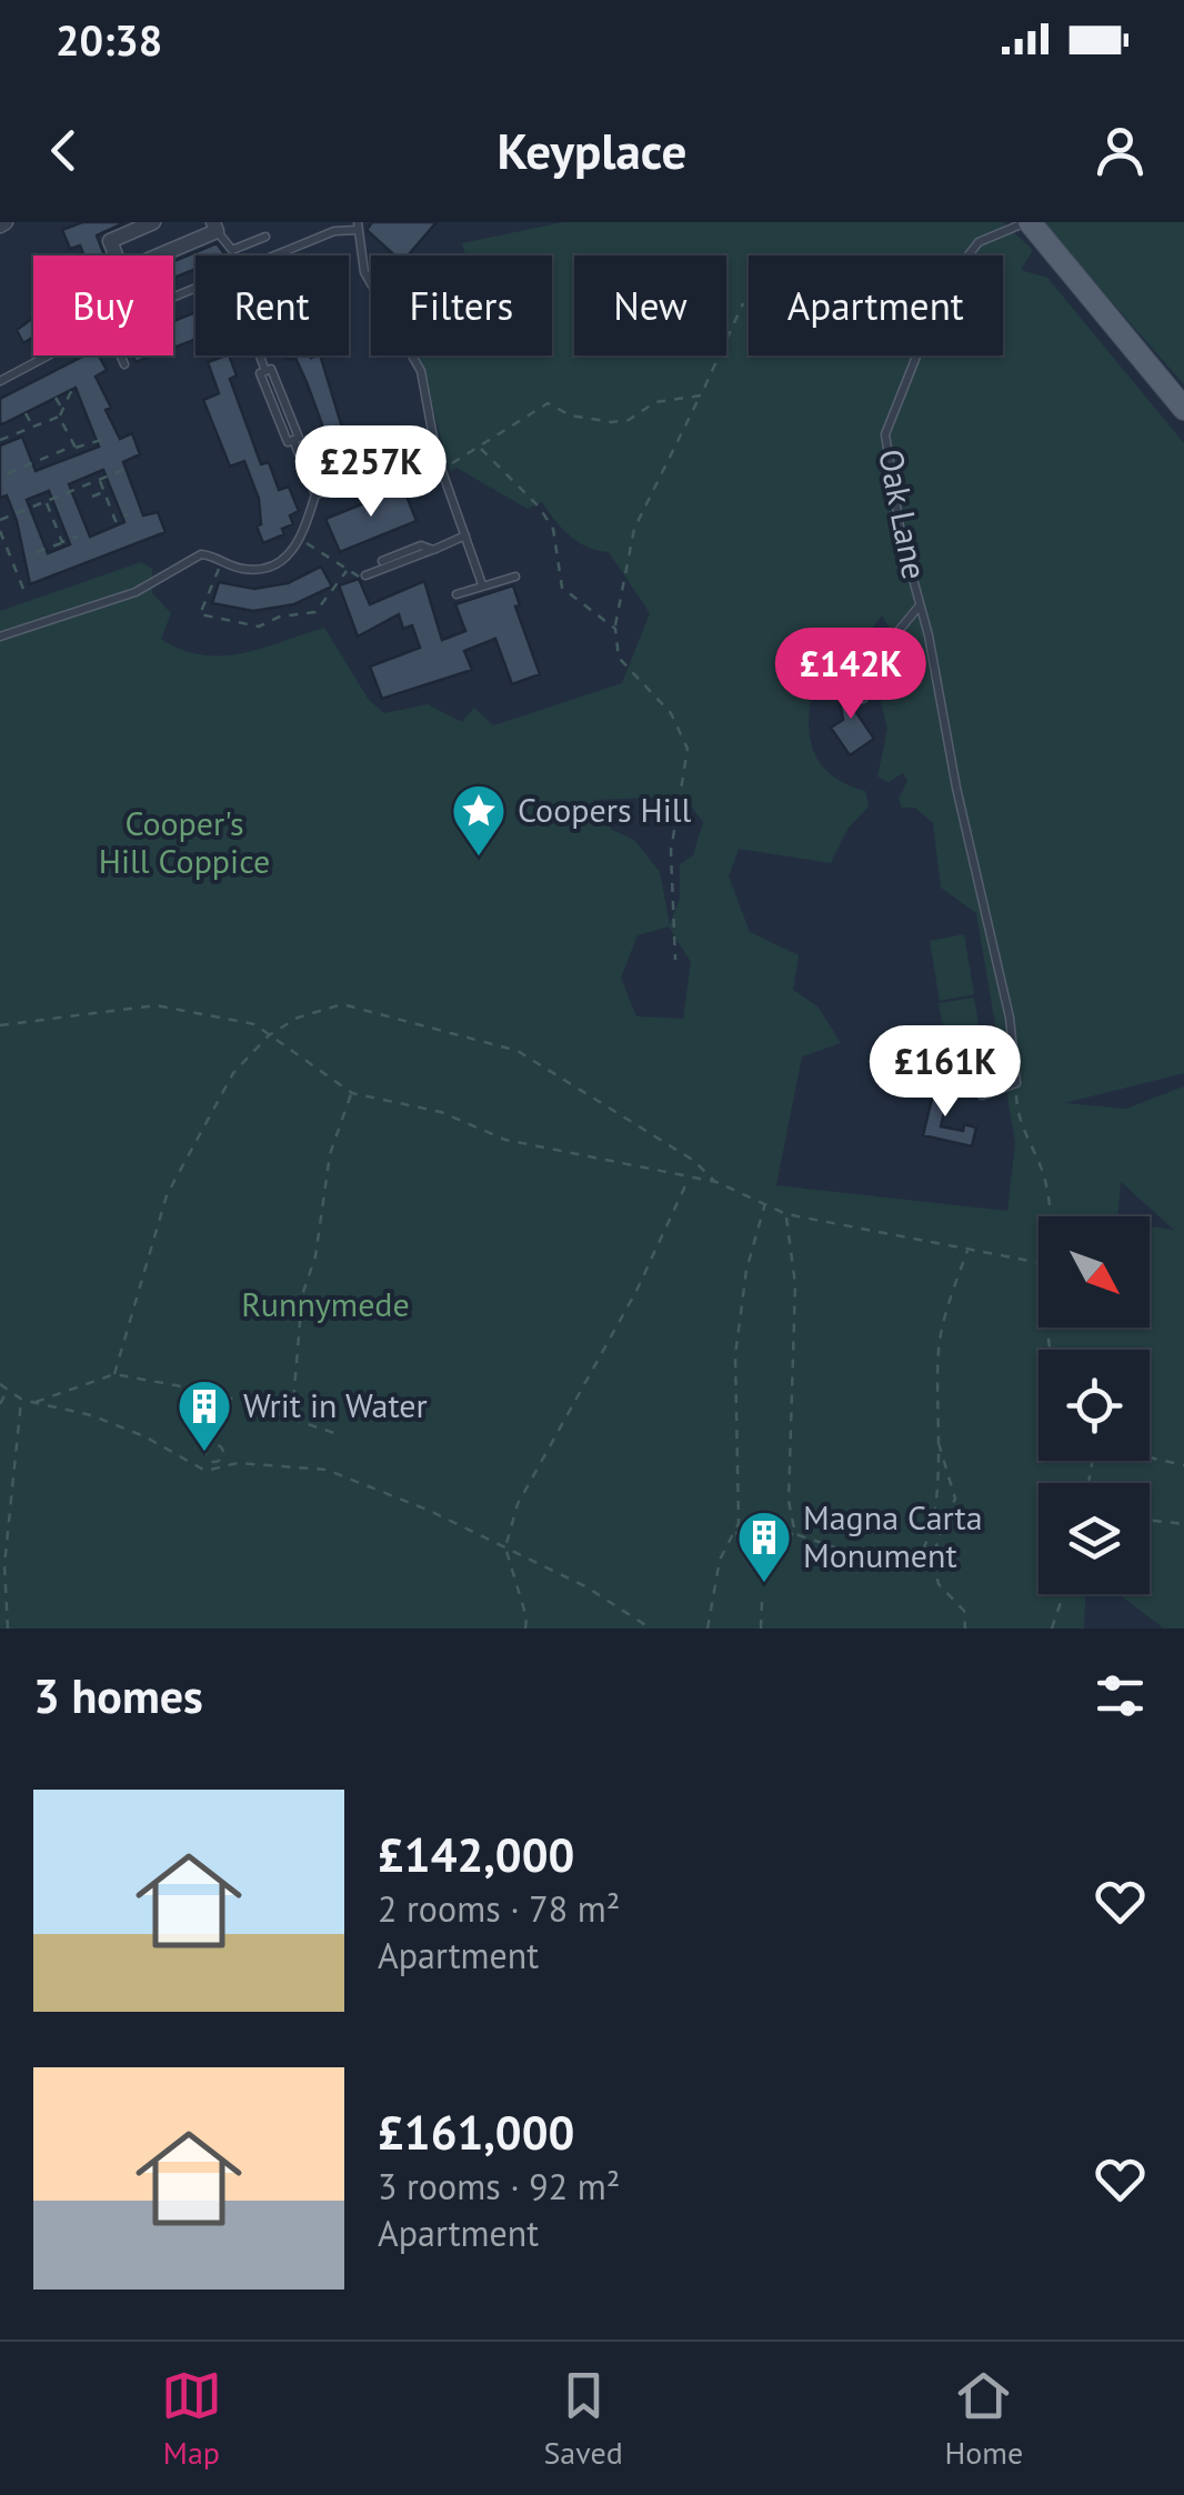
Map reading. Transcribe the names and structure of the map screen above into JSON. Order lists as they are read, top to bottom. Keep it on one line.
{"streets":{"lane":["Oak Lane"]},"parks":["Cooper's Hill Coppice","Runnymede"],"places":{"place":["Coopers Hill"],"building":["Writ in Water","Magna Carta Monument"]},"north":"bottom right","page":{"status":"20:38","header":"Keyplace","chip":["Buy","Rent","Filters","New","Apartment"],"price":["£257K","£142K","£161K"],"heading":"3 homes","list":[{"name":"£142,000","note":"2 rooms · 78 m² · Apartment"},{"name":"£161,000","note":"3 rooms · 92 m² · Apartment"}],"tabs":["Map","Saved","Home"]}}
